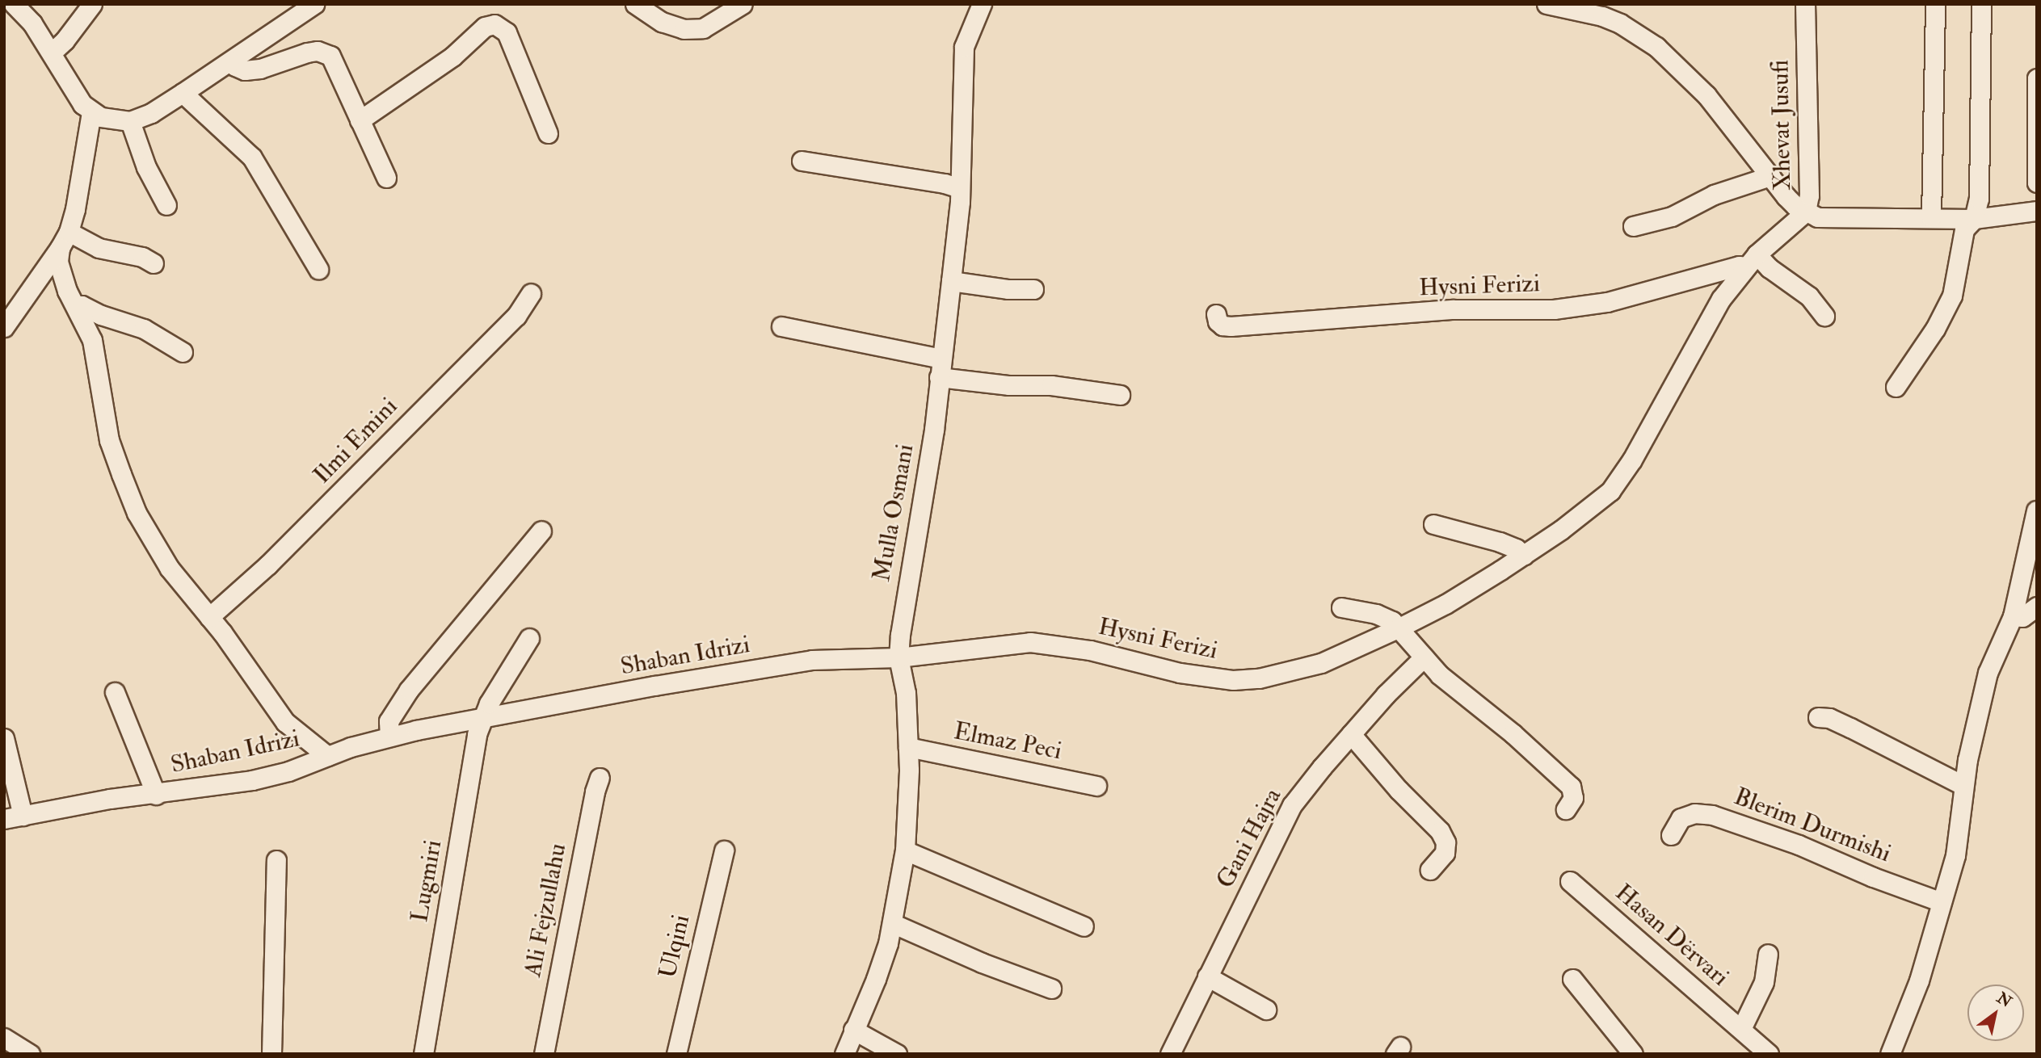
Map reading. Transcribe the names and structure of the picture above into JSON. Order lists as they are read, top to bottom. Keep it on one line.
{"streets":{"street":["Xhevat Jusufi","Hysni Ferizi","Ilmi Emini","Mulla Osmani","Shaban Idrizi","Elmaz Peci","Blerim Durmishi","Gani Hajra","Lugmiri","Ali Fejzullahu","Hasan Dërvari","Ulqini"]},"crossings":[["Xhevat Jusufi","Hysni Ferizi"],["Hysni Ferizi","Mulla Osmani"],["Hysni Ferizi","Shaban Idrizi"],["Mulla Osmani","Shaban Idrizi"],["Shaban Idrizi","Lugmiri"]],"north":"top right"}
